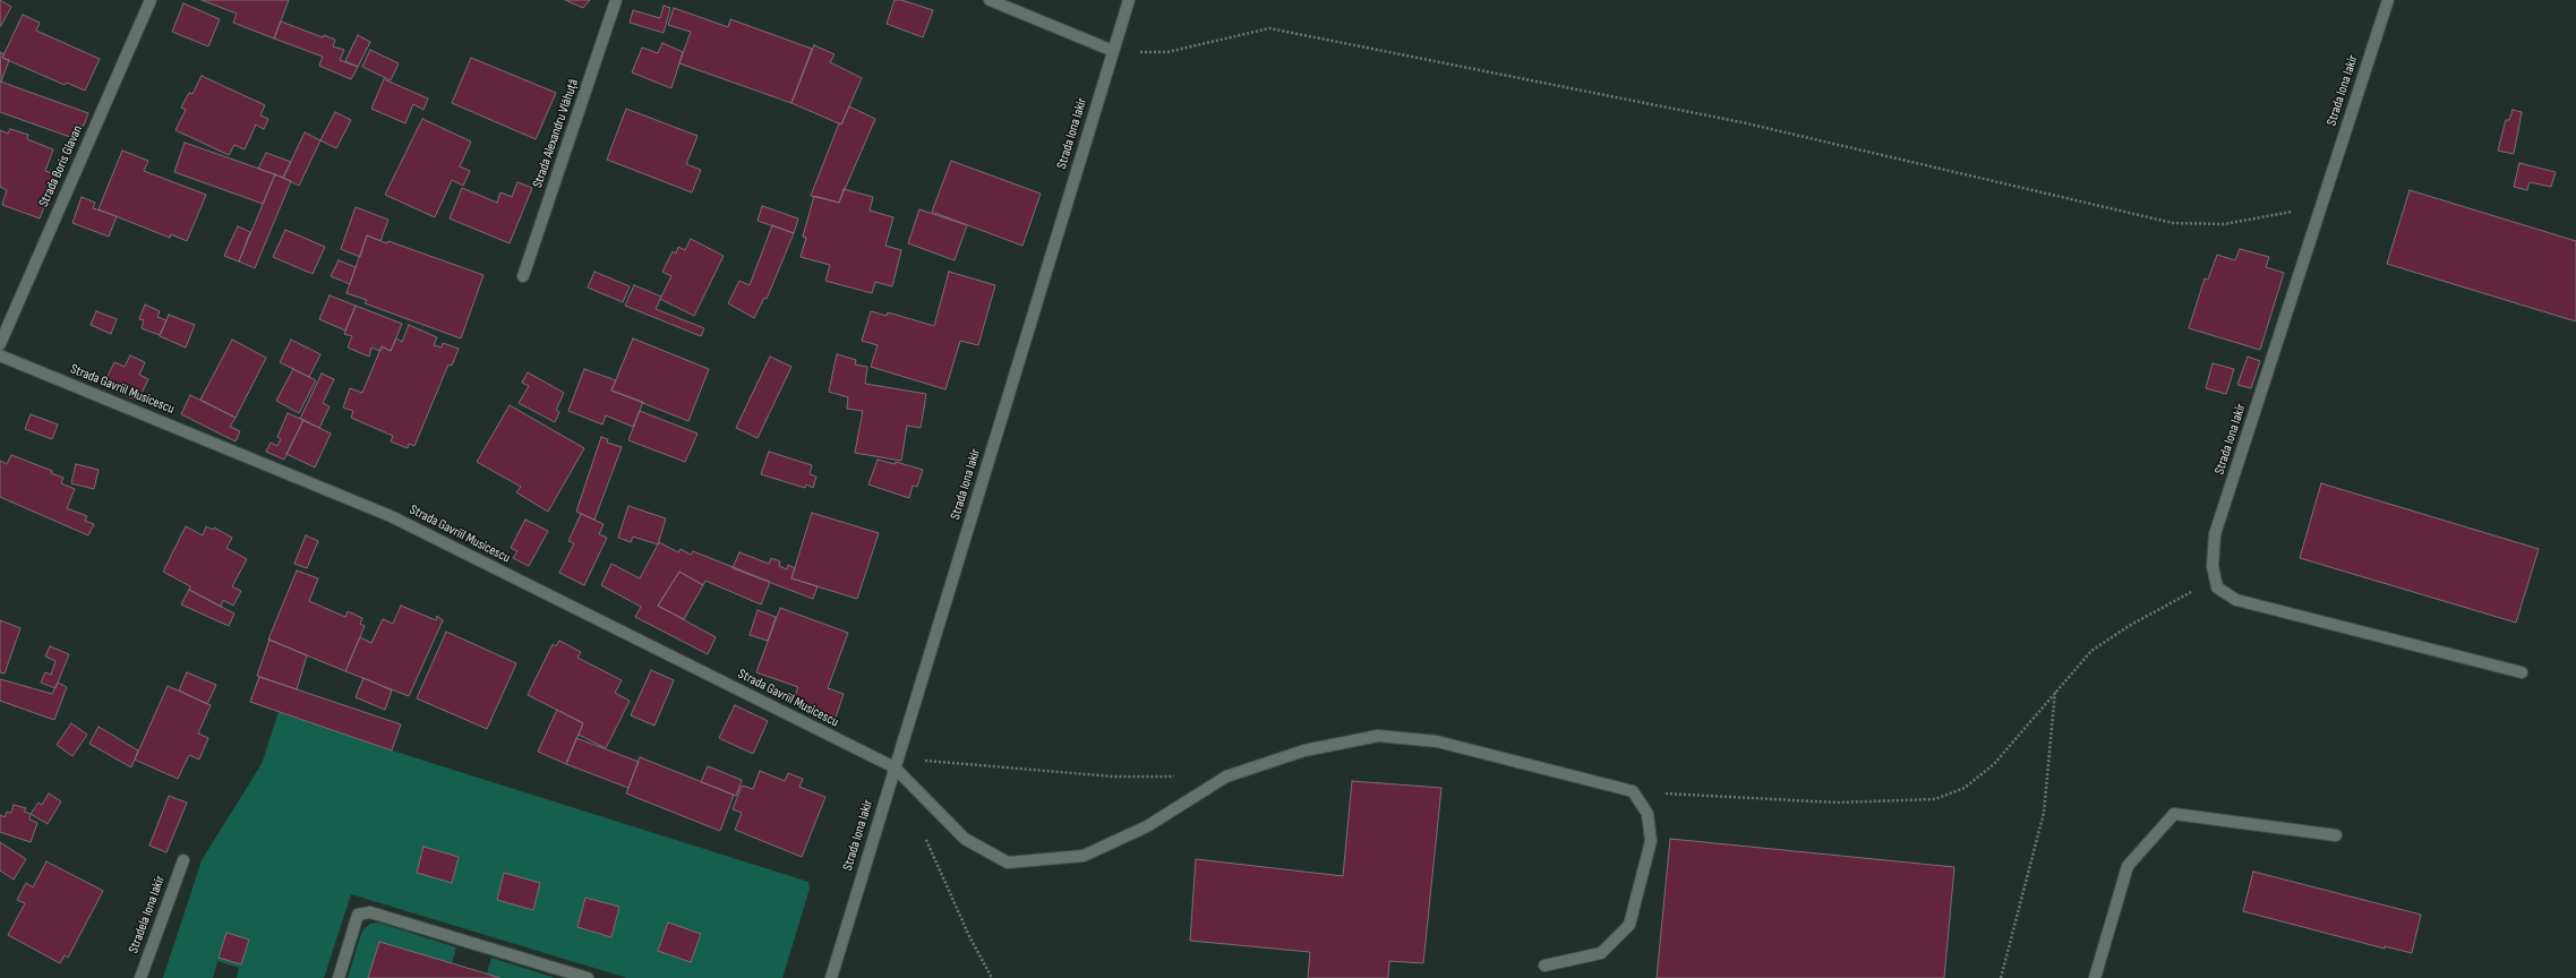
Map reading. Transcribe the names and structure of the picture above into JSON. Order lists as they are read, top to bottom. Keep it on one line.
{"streets":{"street":["Strada Iona Iakir","Strada Alexandru Vlăhuță","Strada Boris Glavan","Strada Gavriil Musicescu","Stradela Iona Iakir"]},"crossings":[["Strada Iona Iakir","Strada Gavriil Musicescu"]]}
